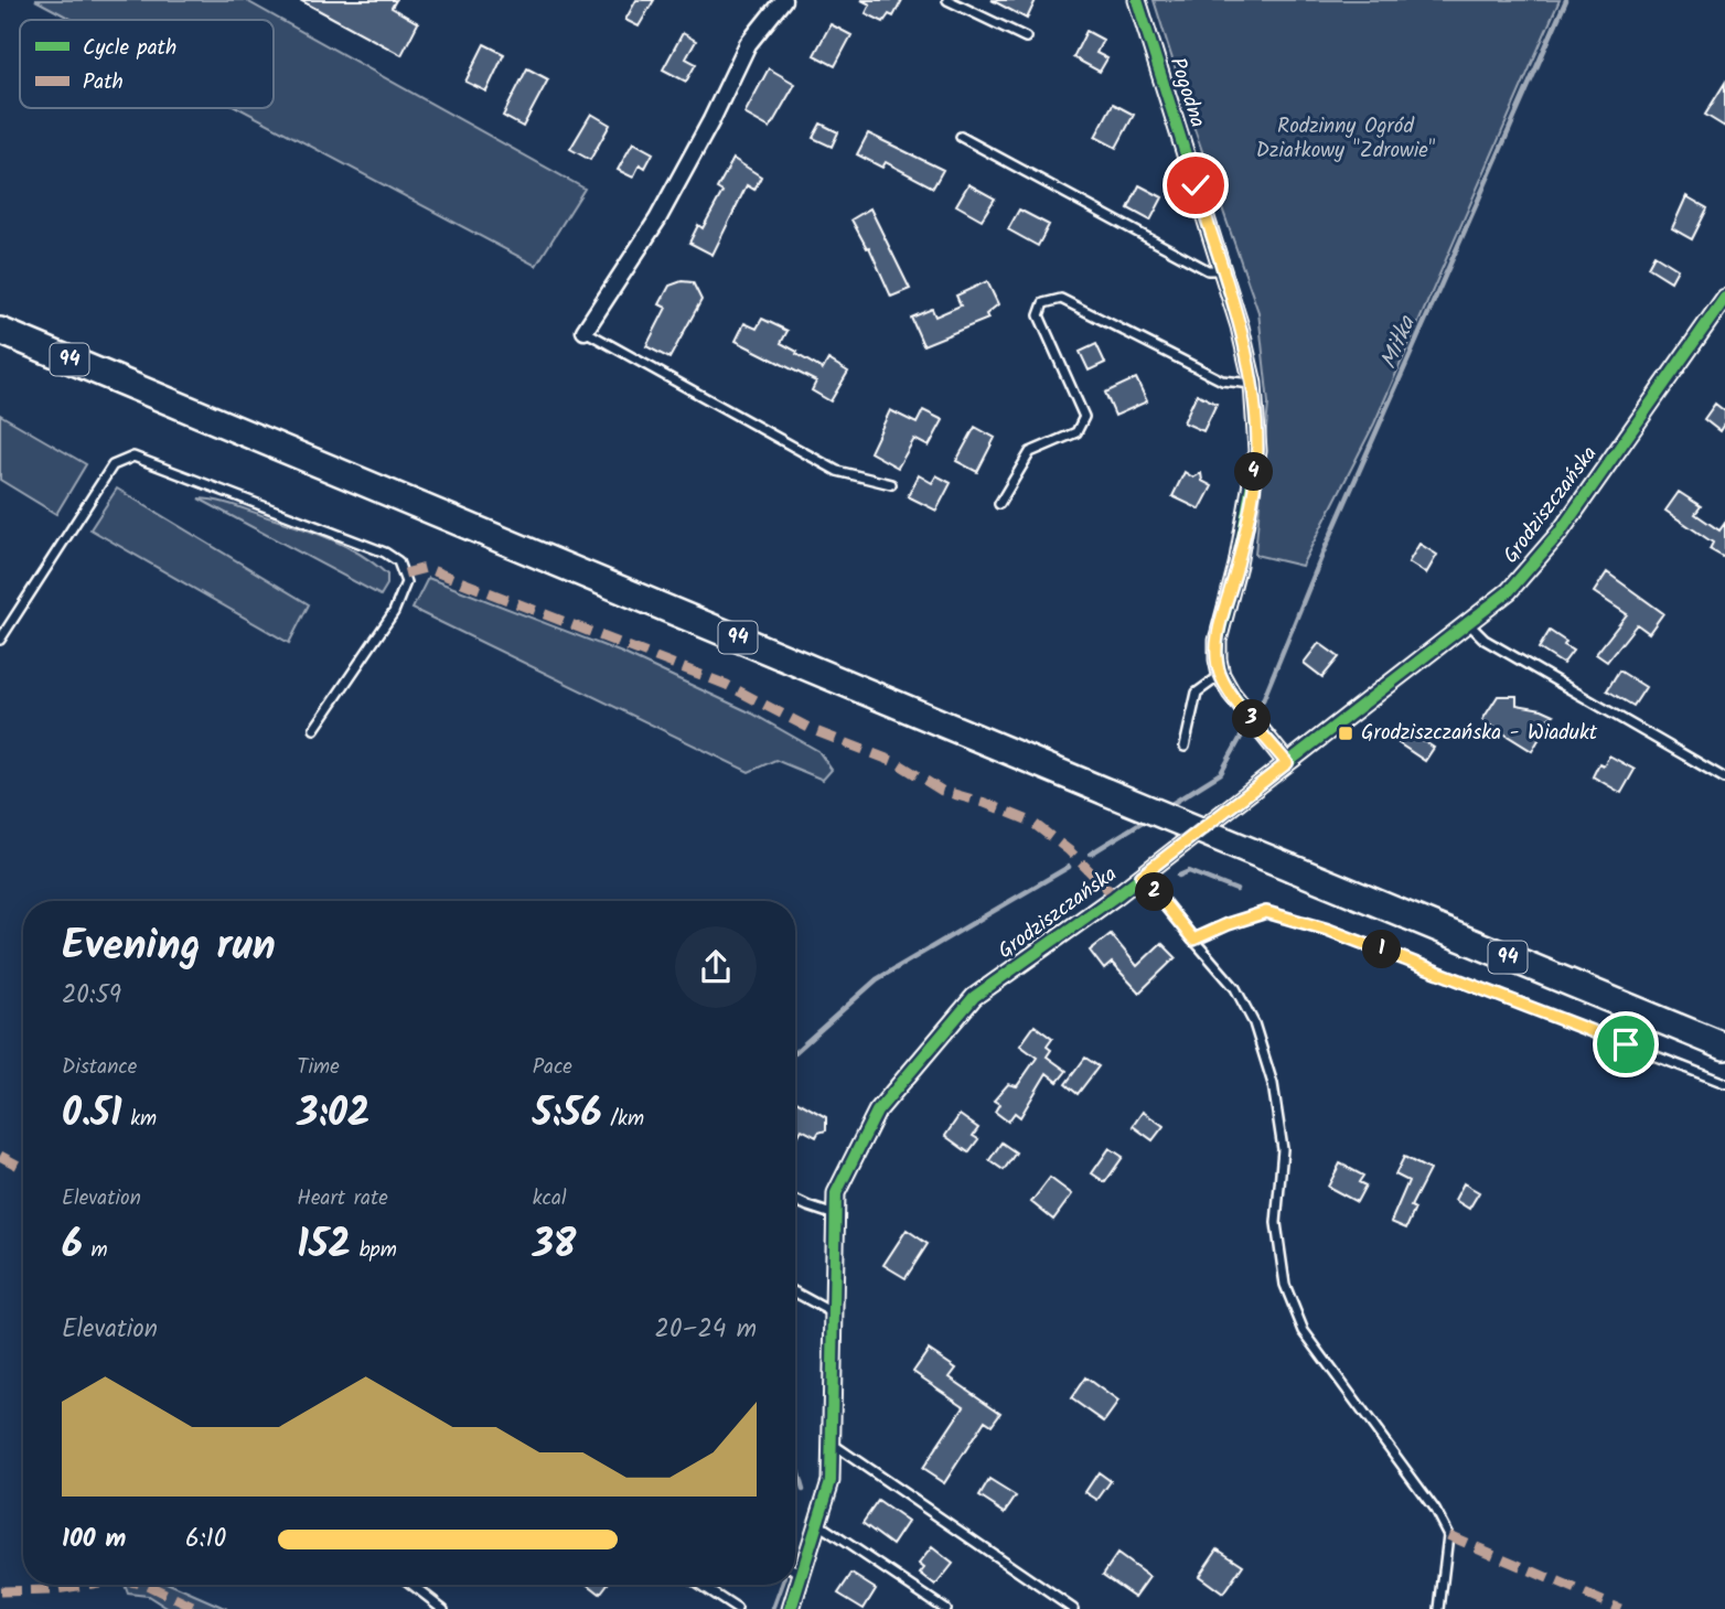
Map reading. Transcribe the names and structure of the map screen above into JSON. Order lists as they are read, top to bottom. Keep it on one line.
{"streets":{"main road":["94"],"street":["Pogodna","Grodziszczańska"]},"crossings":[["Pogodna","Grodziszczańska"]],"water":["Miłka"],"parks":["Rodzinny Ogród Działkowy \"Zdrowie\""],"places":{"transit":["Grodziszczańska - Wiadukt"]},"legend":["Cycle path","Path"],"page":{"pins":["4","3","2","1"],"heading":["Evening run","20:59"],"stats":[["Distance","0.51 km"],["Time","3:02"],["Pace","5:56 /km"],["Elevation","6 m"],["Heart rate","152 bpm"],["kcal","38"]],"chart":["Elevation","20–24 m"],"list":[{"name":"100 m","note":"6:10"}]}}
